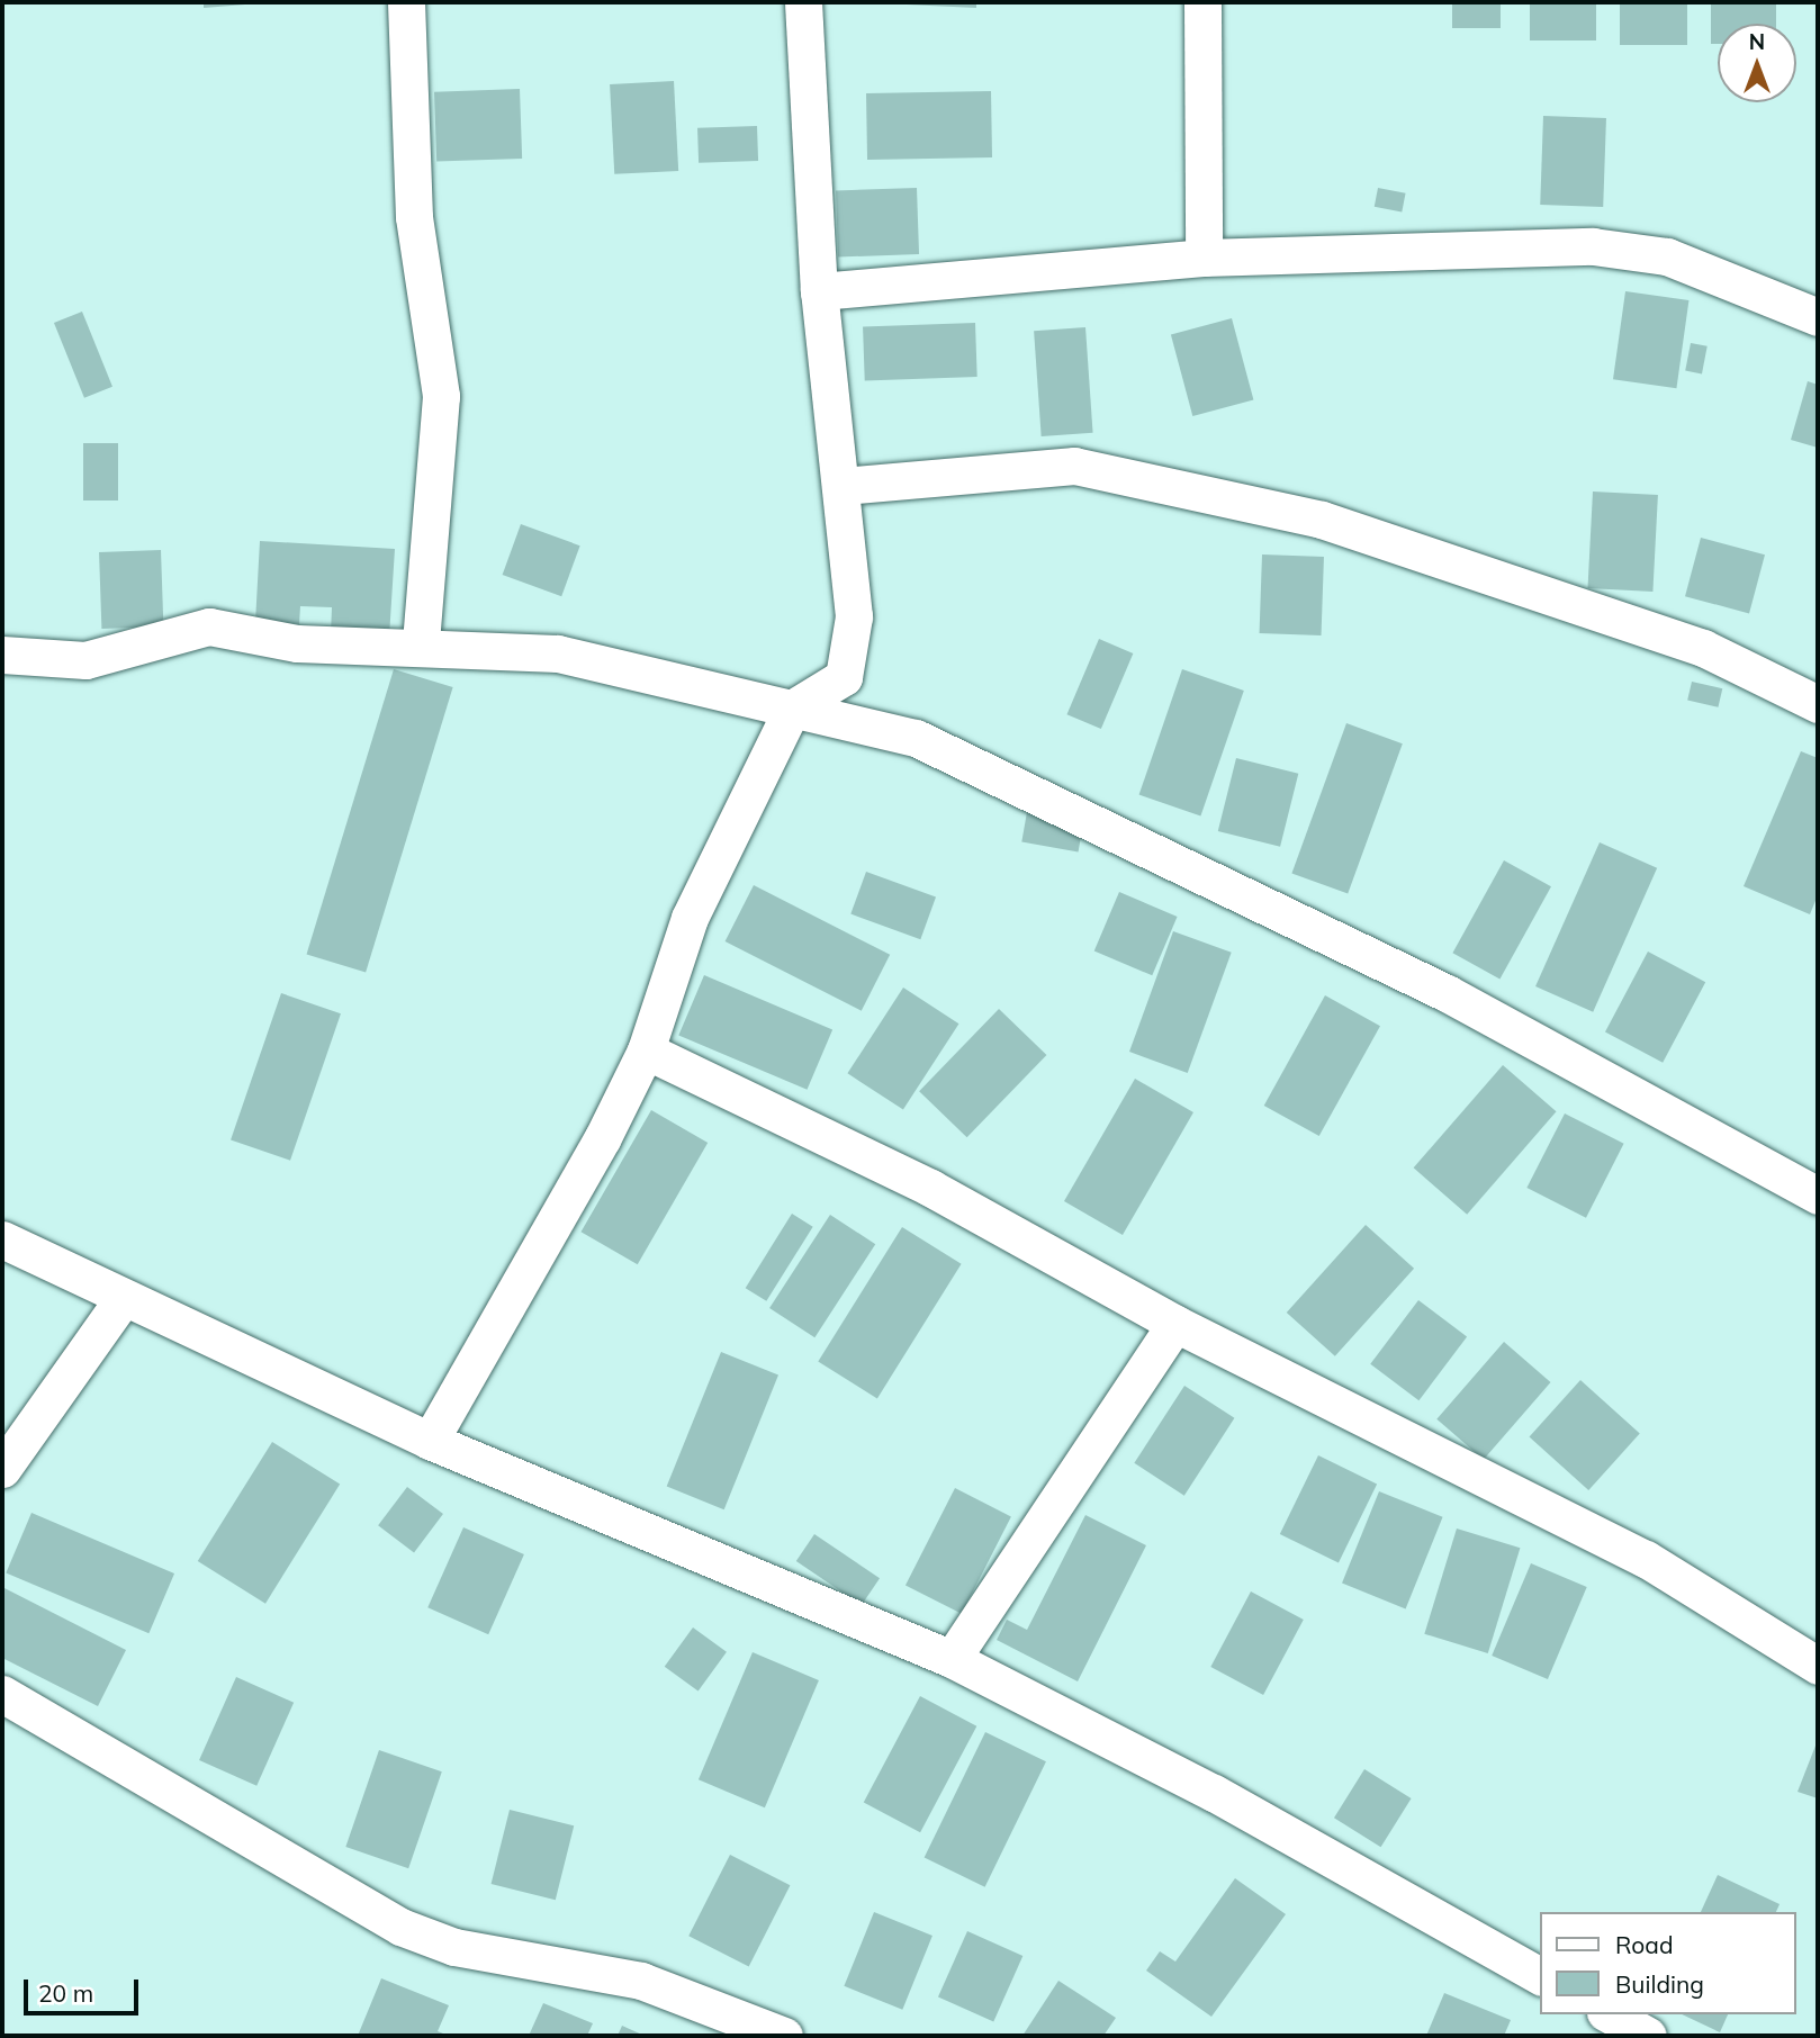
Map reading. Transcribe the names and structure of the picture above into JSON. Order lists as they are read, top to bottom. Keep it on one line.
{"legend":["Road","Building"],"scale_bar":"20 m","north":"top"}
